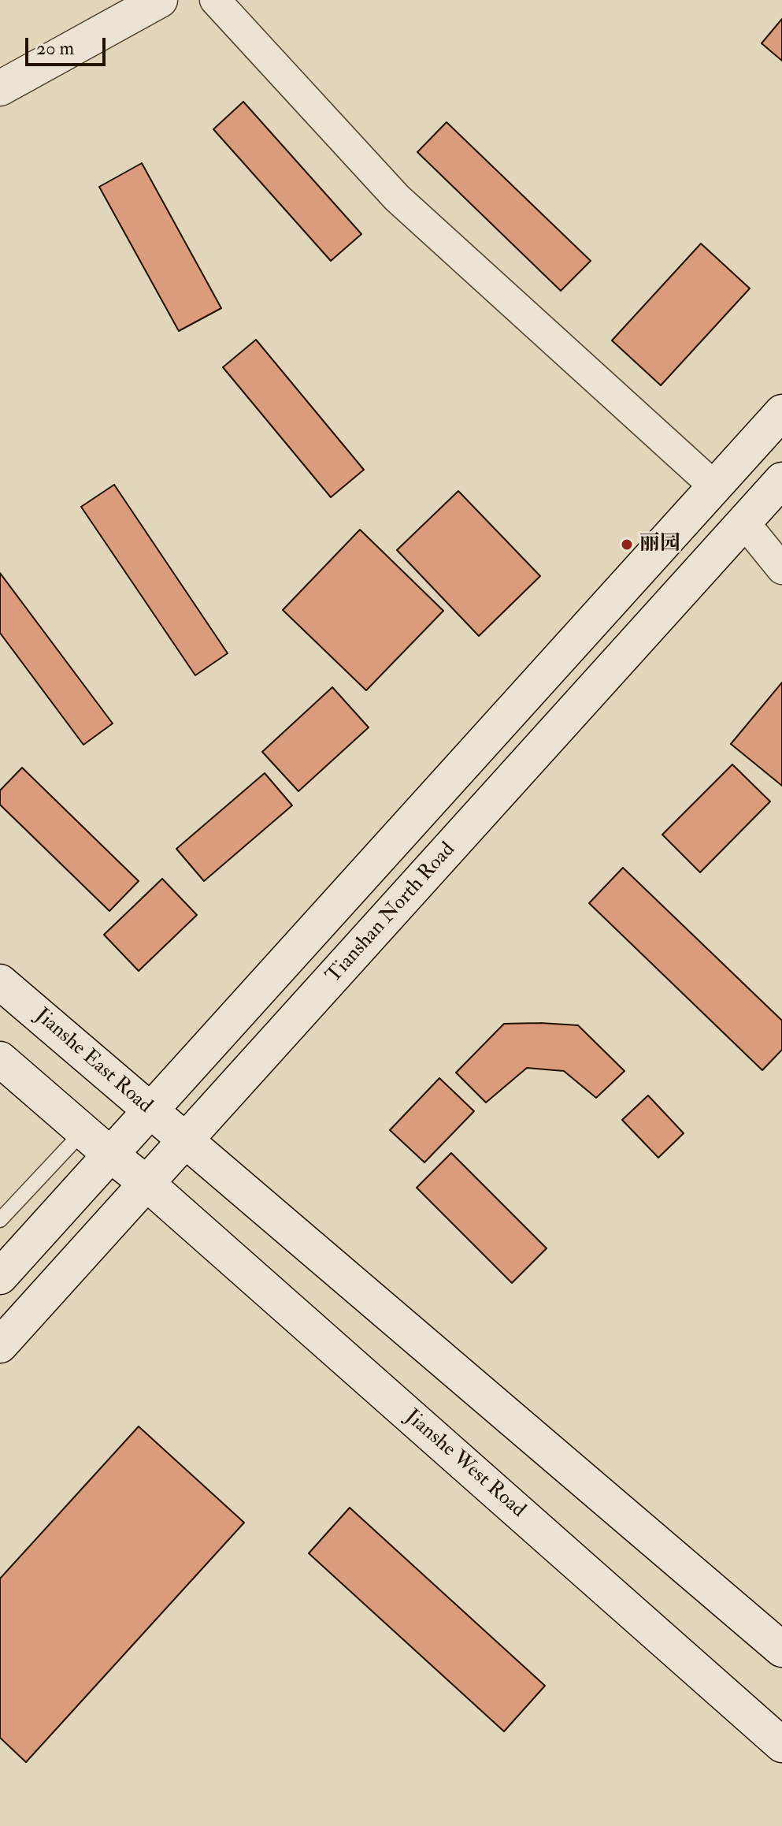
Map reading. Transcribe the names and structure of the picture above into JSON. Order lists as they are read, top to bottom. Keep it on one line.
{"streets":{"main road":["Tianshan North Road","Jianshe East Road","Jianshe West Road"]},"crossings":[["Tianshan North Road","Jianshe East Road"],["Tianshan North Road","Jianshe West Road"]],"places":["丽园"],"scale_bar":"20 m"}
